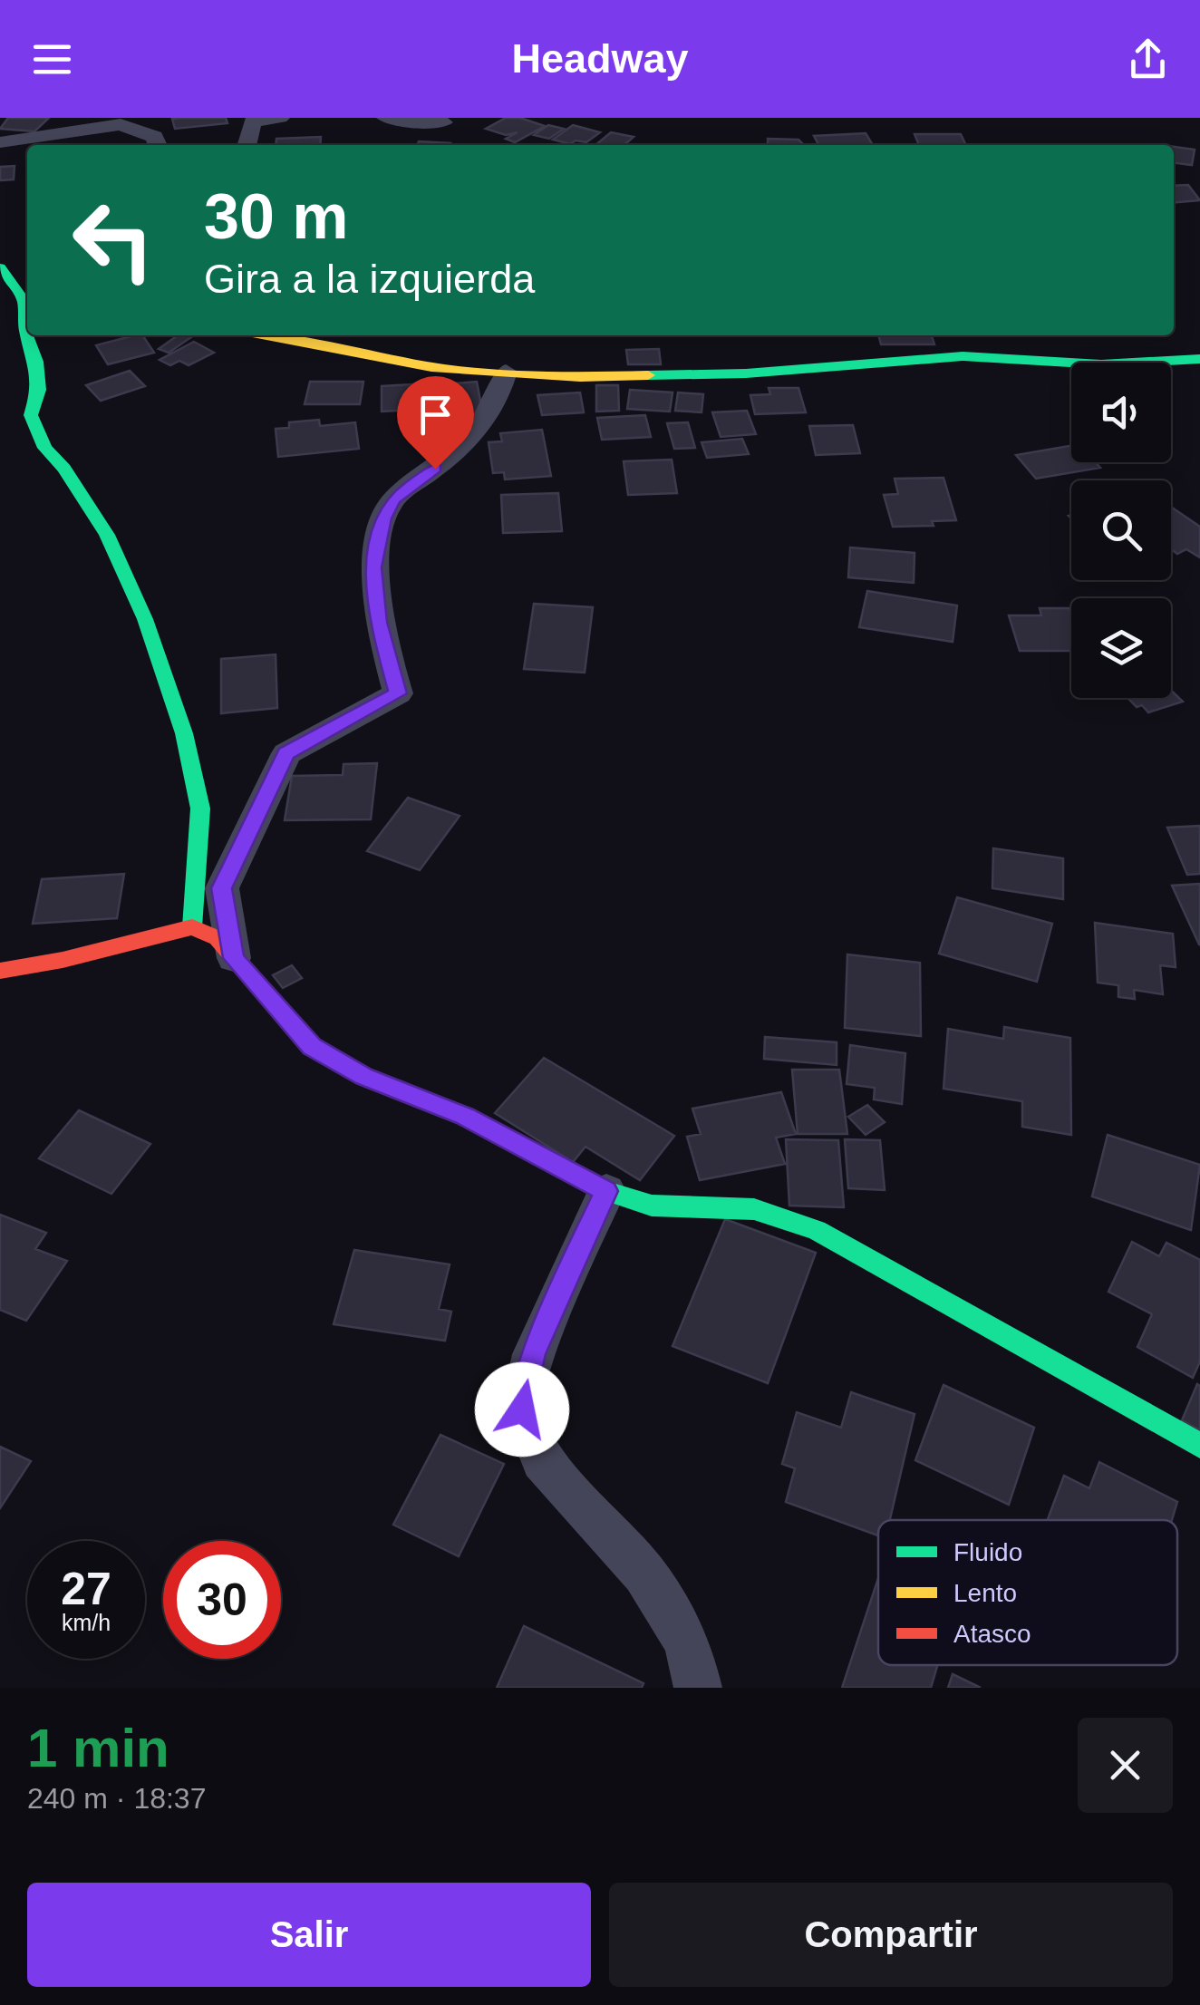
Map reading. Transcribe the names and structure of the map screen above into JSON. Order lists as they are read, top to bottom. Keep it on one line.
{"legend":["Fluido","Lento","Atasco"],"page":{"header":"Headway","turn":["30 m","Gira a la izquierda"],"speed":"27 km/h","limit":"30","heading":["1 min","240 m · 18:37"],"buttons":["Salir","Compartir"]}}
